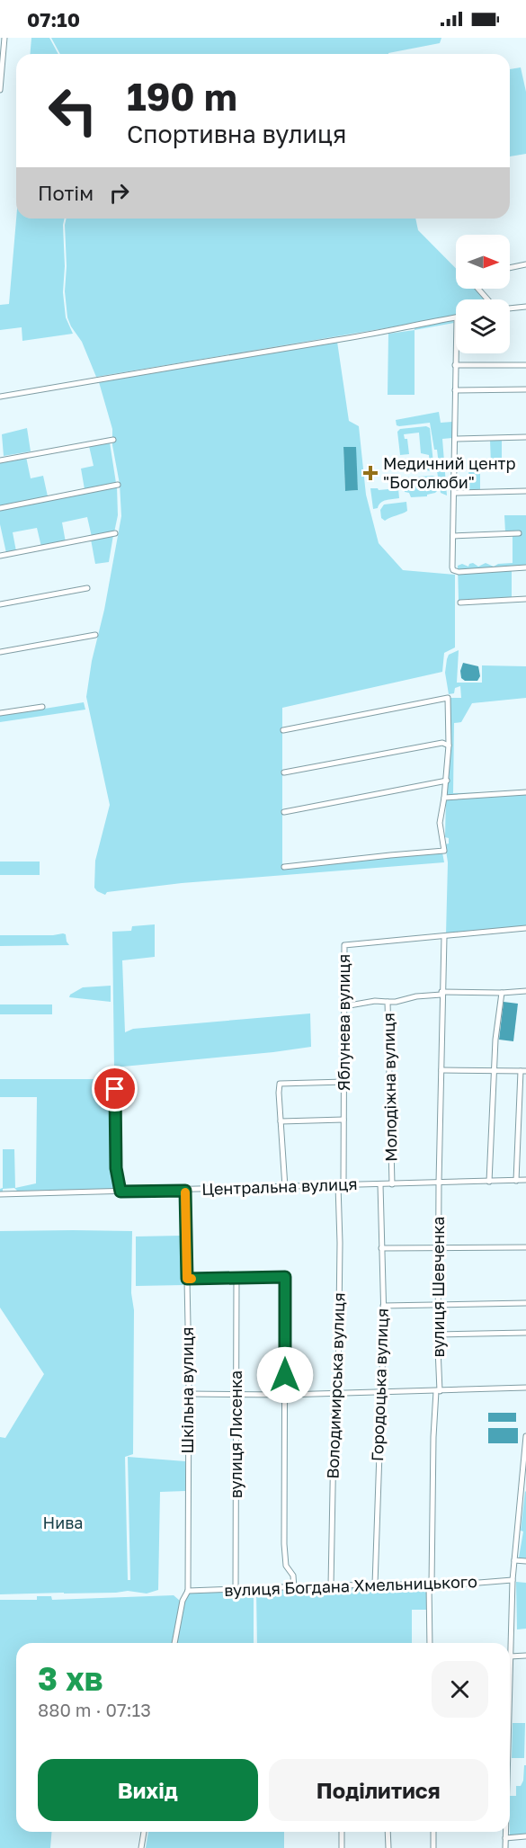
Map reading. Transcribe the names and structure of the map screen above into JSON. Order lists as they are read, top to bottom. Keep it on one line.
{"streets":{"street":["Яблунева вулиця","Молодіжна вулиця","Центральна вулиця","вулиця Шевченка","Городоцька вулиця","Володимирська вулиця","Шкільна вулиця","вулиця Лисенка","вулиця Богдана Хмельницького"]},"crossings":[["Яблунева вулиця","Молодіжна вулиця"],["Яблунева вулиця","Центральна вулиця"],["Яблунева вулиця","вулиця Шевченка"],["Яблунева вулиця","Володимирська вулиця"],["Молодіжна вулиця","Центральна вулиця"],["Центральна вулиця","вулиця Шевченка"],["Центральна вулиця","Городоцька вулиця"],["Центральна вулиця","Володимирська вулиця"],["Центральна вулиця","Шкільна вулиця"],["вулиця Шевченка","вулиця Богдана Хмельницького"],["Городоцька вулиця","вулиця Богдана Хмельницького"],["Володимирська вулиця","вулиця Богдана Хмельницького"],["Шкільна вулиця","вулиця Богдана Хмельницького"],["вулиця Лисенка","вулиця Богдана Хмельницького"]],"parks":["Нива"],"places":{"health":["Медичний центр \"Боголюби\""]},"north":"right","page":{"status":"07:10","turn":["190 m","Спортивна вулиця"],"then":"Потім","heading":["3 хв","880 m · 07:13"],"buttons":["Вихід","Поділитися"]}}
